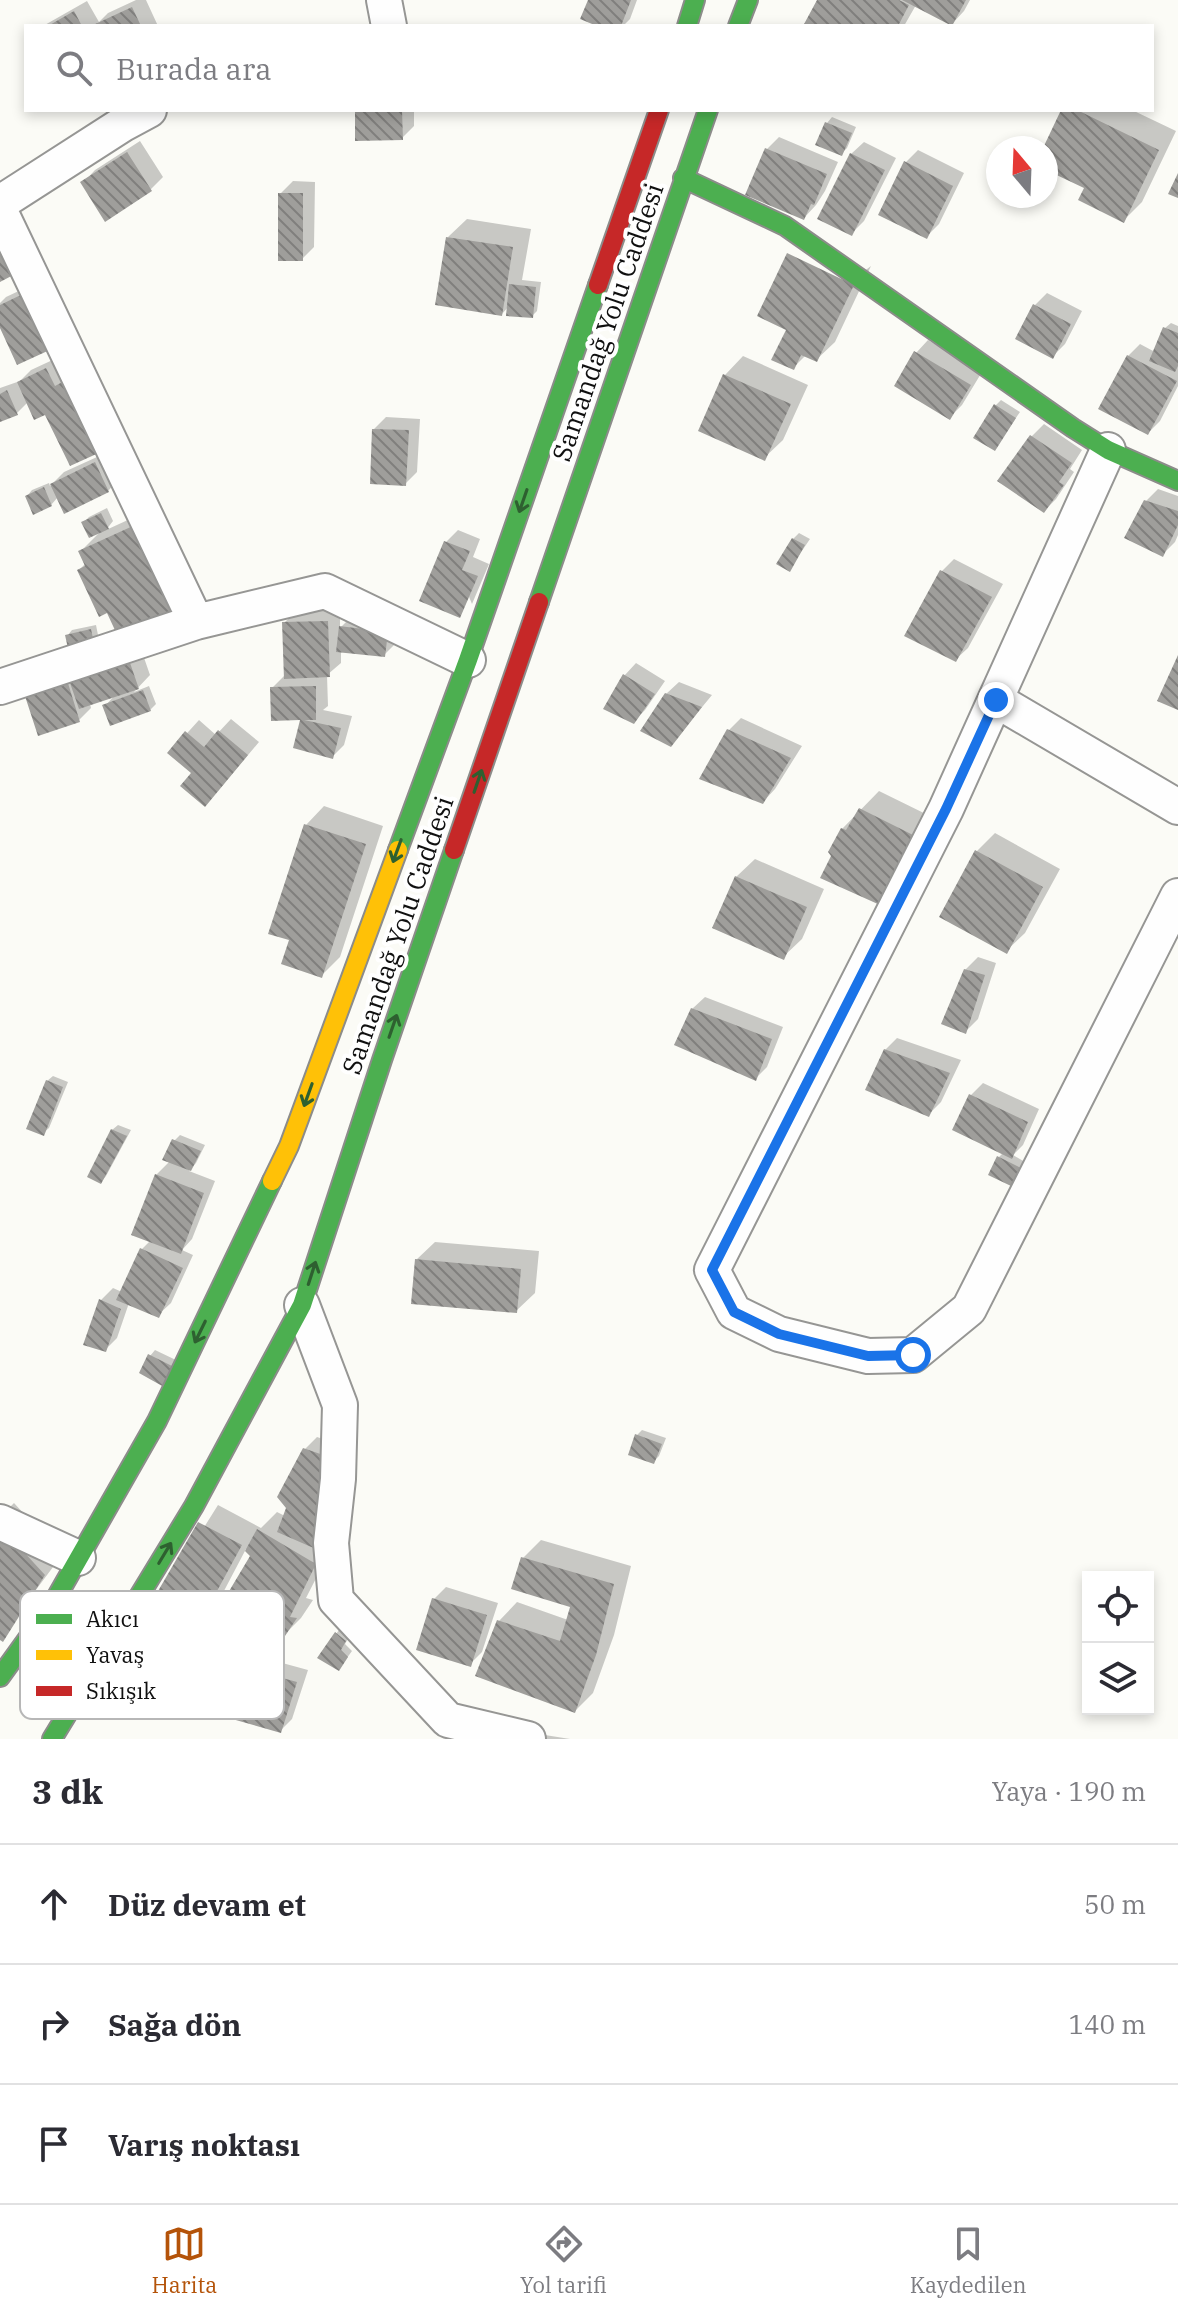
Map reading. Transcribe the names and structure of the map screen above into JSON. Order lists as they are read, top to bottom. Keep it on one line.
{"streets":{"main road":["Samandağ Yolu Caddesi"]},"legend":["Akıcı","Yavaş","Sıkışık"],"north":"top","page":{"search":"Burada ara","heading":["3 dk","Yaya · 190 m"],"list":[["Düz devam et","50 m"],["Sağa dön","140 m"],"Varış noktası"],"nav":["Harita","Yol tarifi","Kaydedilen"]}}
